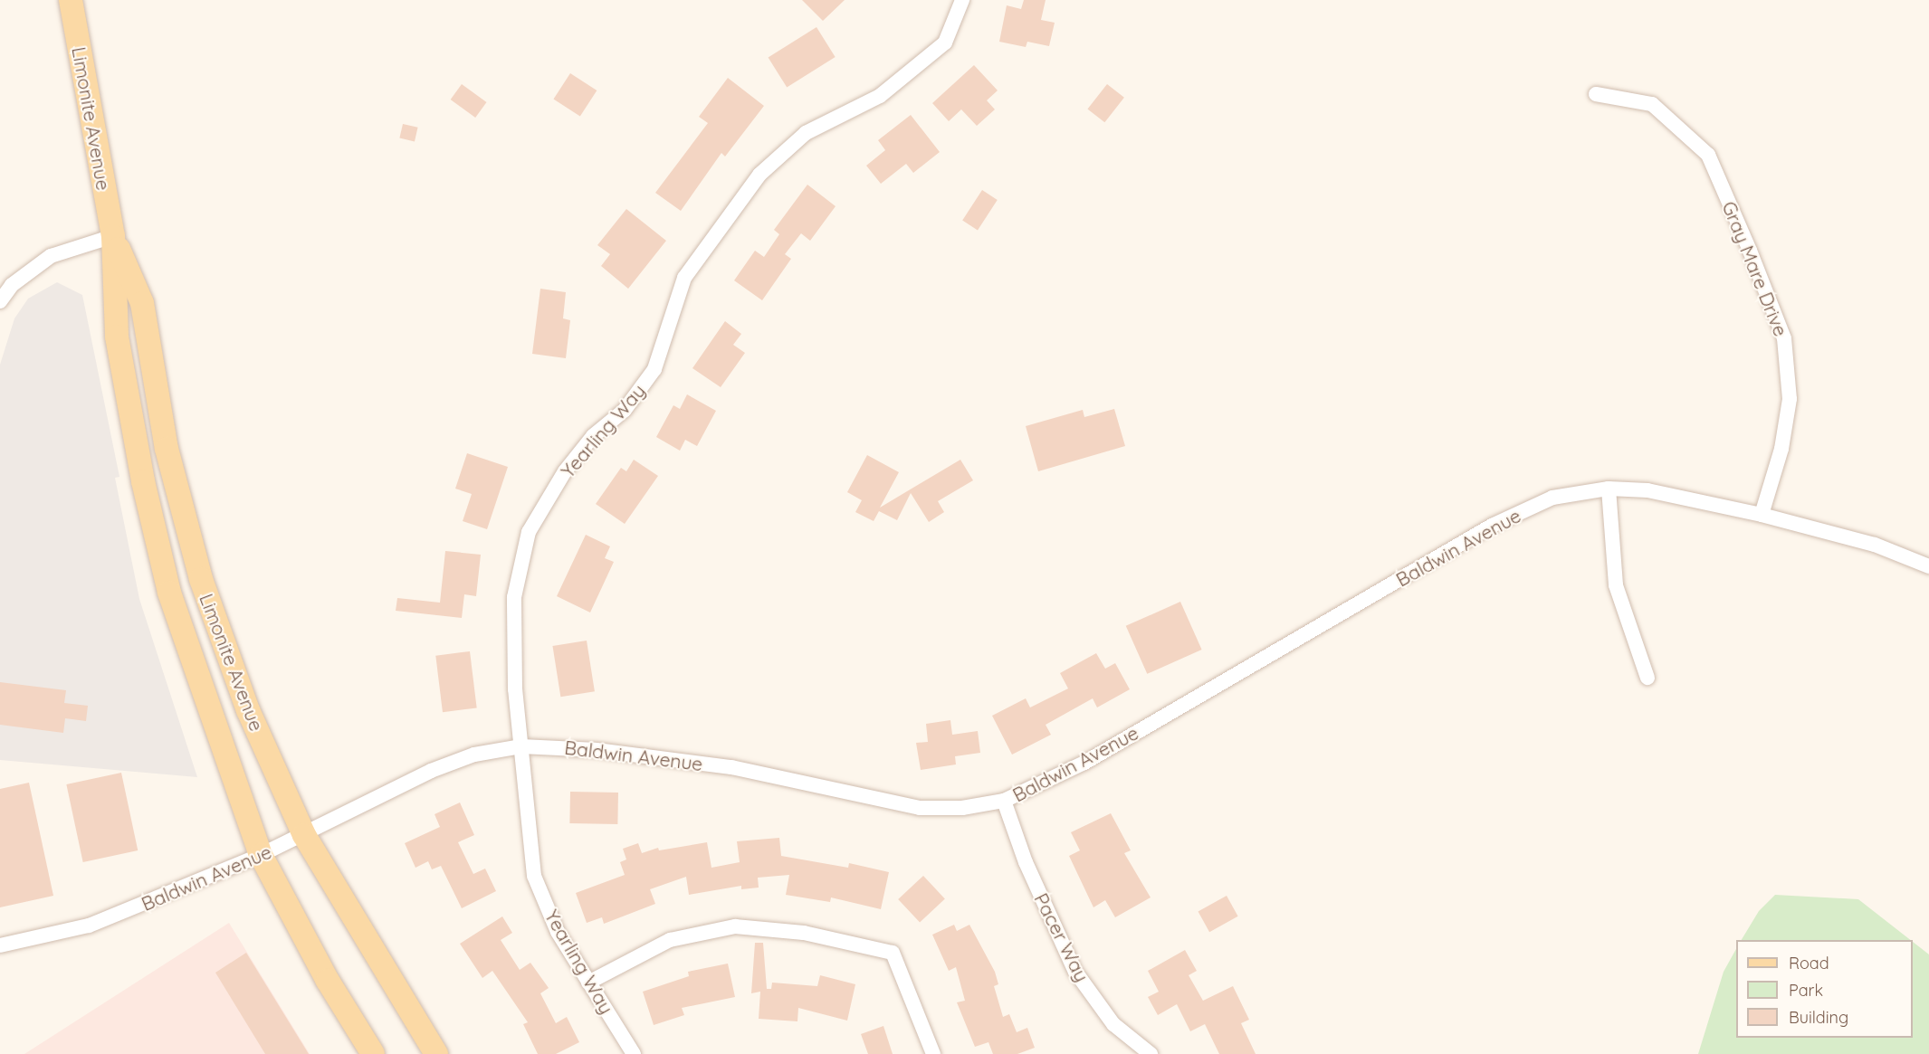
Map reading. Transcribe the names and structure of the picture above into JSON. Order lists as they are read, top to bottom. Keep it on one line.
{"streets":{"main road":["Limonite Avenue"],"street":["Gray Mare Drive","Yearling Way","Baldwin Avenue","Pacer Way"]},"crossings":[["Limonite Avenue","Baldwin Avenue"],["Gray Mare Drive","Baldwin Avenue"],["Yearling Way","Baldwin Avenue"],["Baldwin Avenue","Pacer Way"]],"legend":["Road","Park","Building"]}
